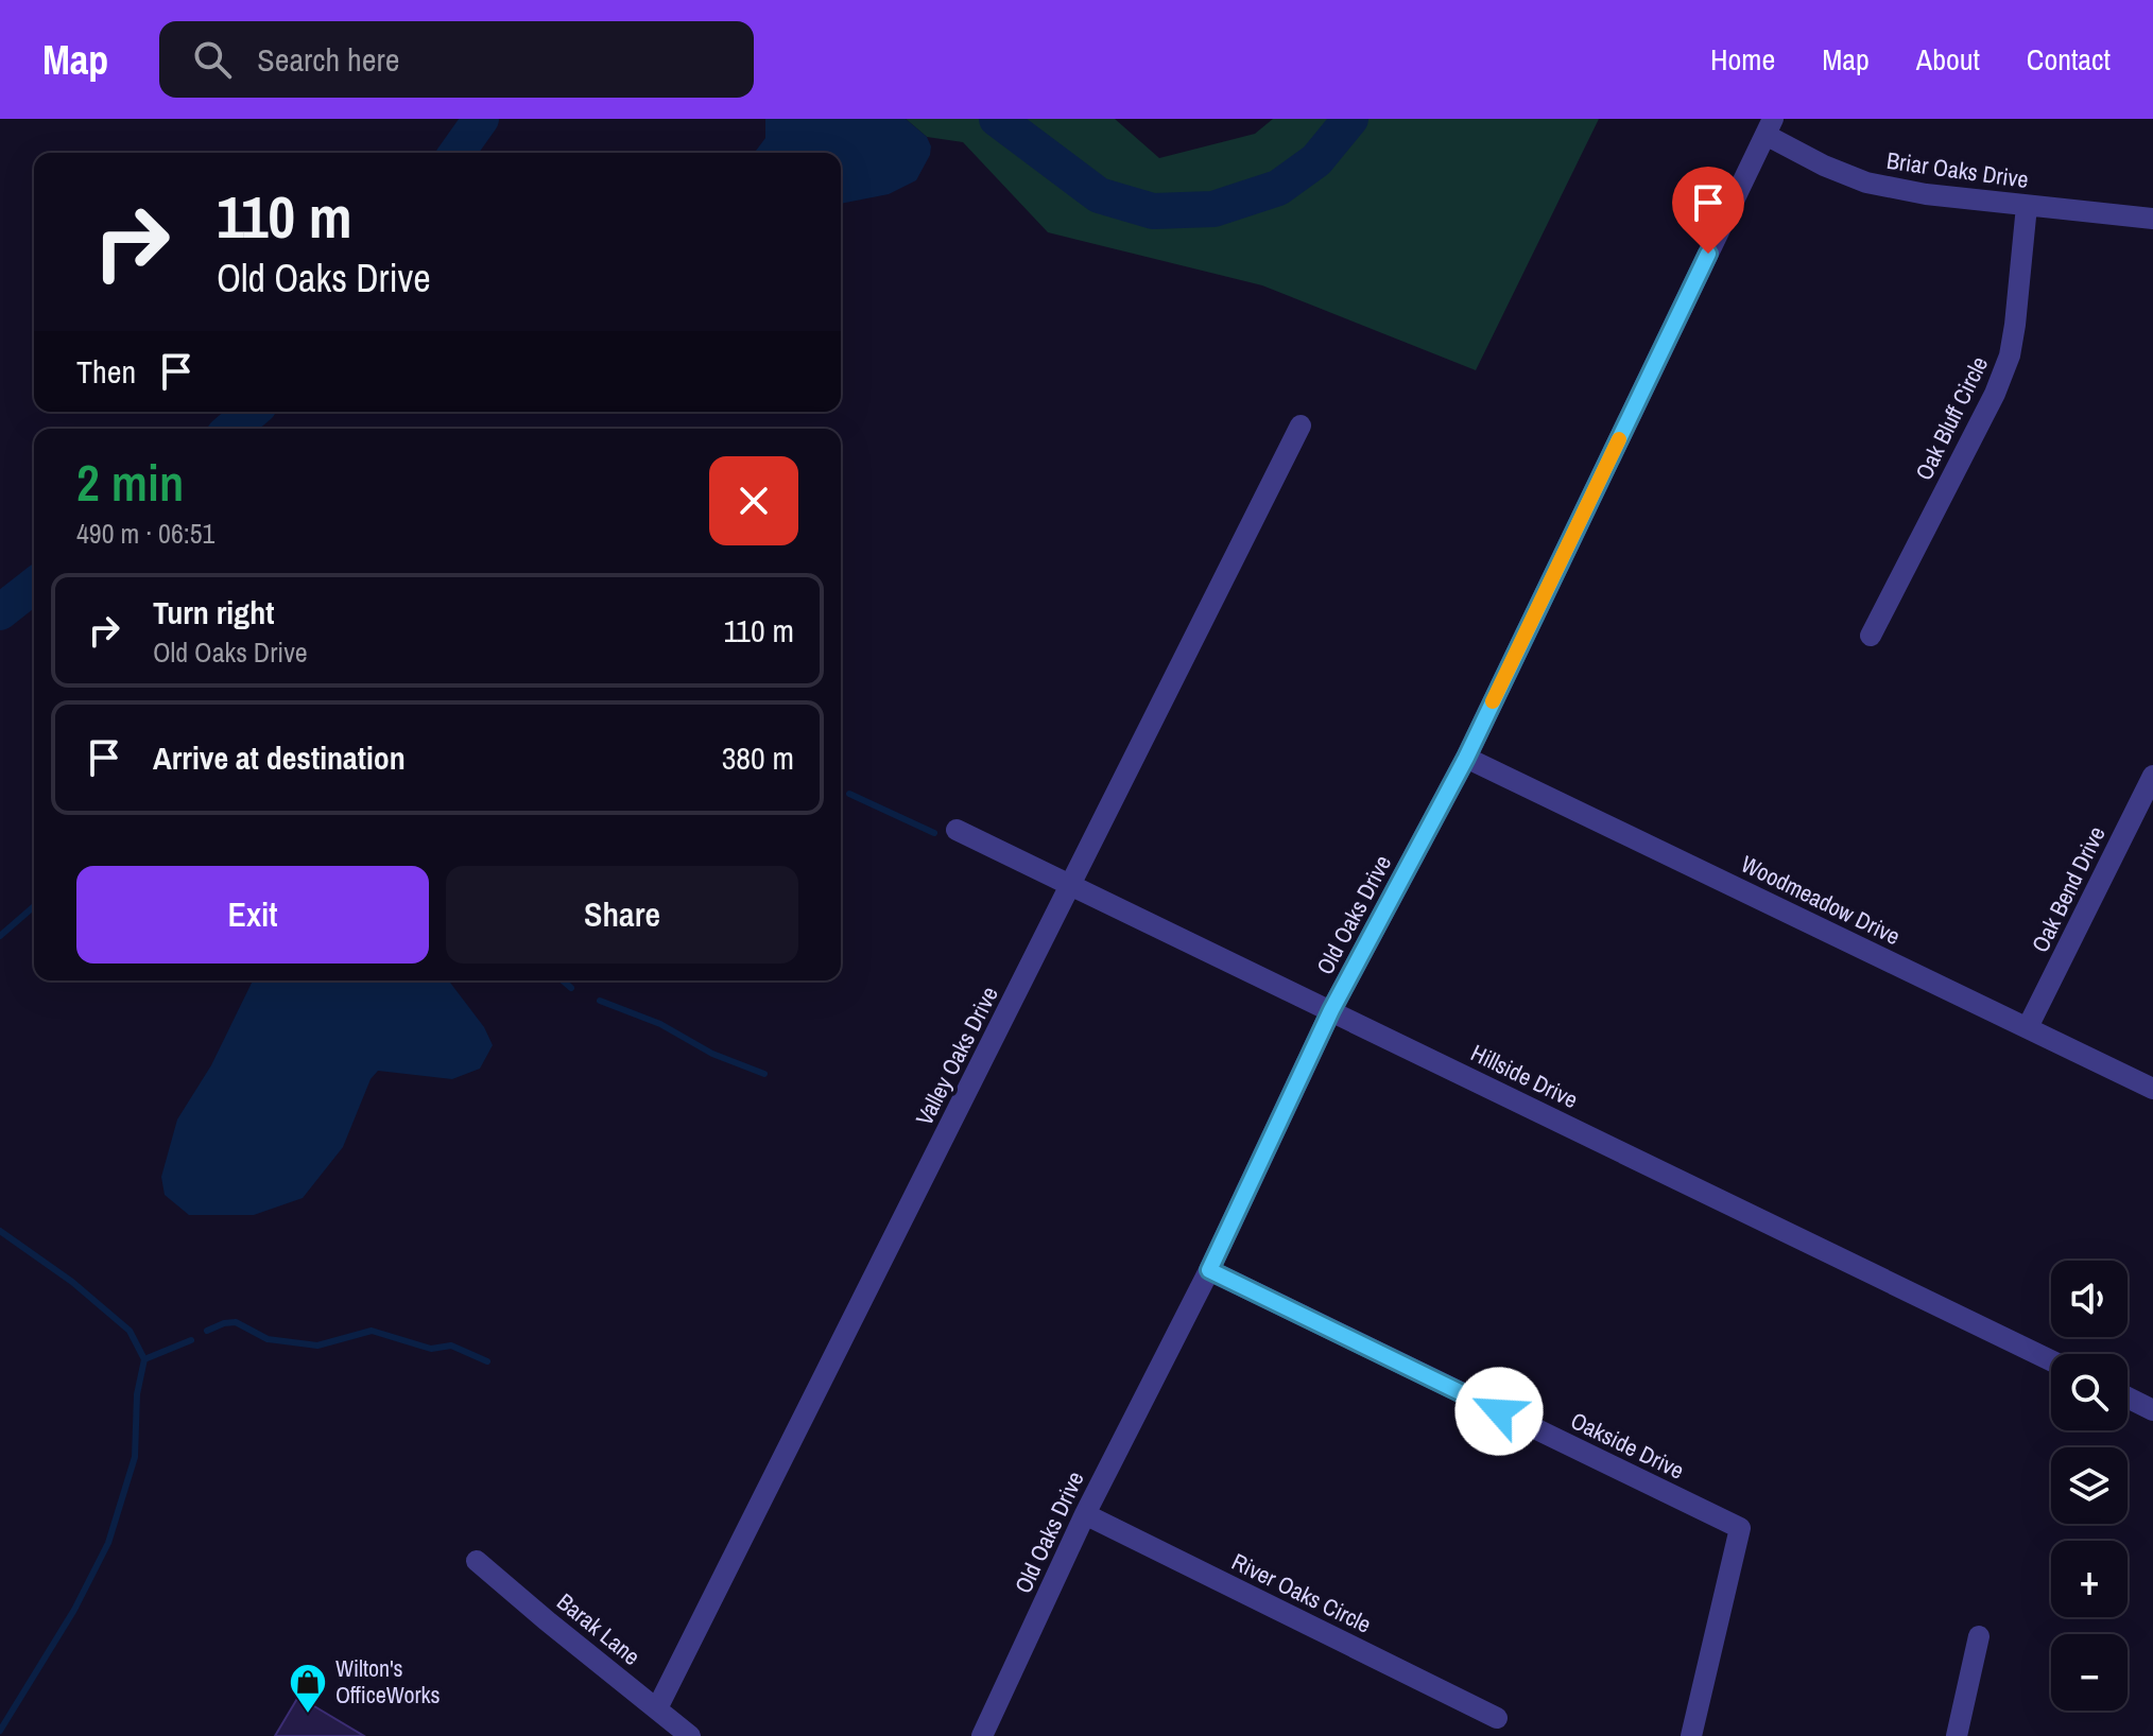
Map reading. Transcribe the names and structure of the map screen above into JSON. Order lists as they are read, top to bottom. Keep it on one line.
{"streets":{"street":["Briar Oaks Drive","Oak Bluff Circle","Oak Bend Drive","Woodmeadow Drive","Old Oaks Drive","Valley Oaks Drive","Hillside Drive","Oakside Drive","River Oaks Circle","Barak Lane"]},"crossings":[["Briar Oaks Drive","Oak Bluff Circle"],["Briar Oaks Drive","Old Oaks Drive"],["Oak Bend Drive","Woodmeadow Drive"],["Woodmeadow Drive","Old Oaks Drive"],["Old Oaks Drive","Hillside Drive"],["Old Oaks Drive","Oakside Drive"],["Old Oaks Drive","River Oaks Circle"],["Valley Oaks Drive","Hillside Drive"],["Valley Oaks Drive","Barak Lane"]],"places":{"shop":["Wilton's OfficeWorks"]},"page":{"header":"Map","search":"Search here","nav":["Home","Map","About","Contact"],"turn":["110 m","Old Oaks Drive"],"then":"Then","heading":["2 min","490 m · 06:51"],"list":[{"name":"Turn right","note":"Old Oaks Drive","value":"110 m"},{"name":"Arrive at destination","value":"380 m"}],"buttons":["Exit","Share"],"map_buttons":["+","−"]}}
